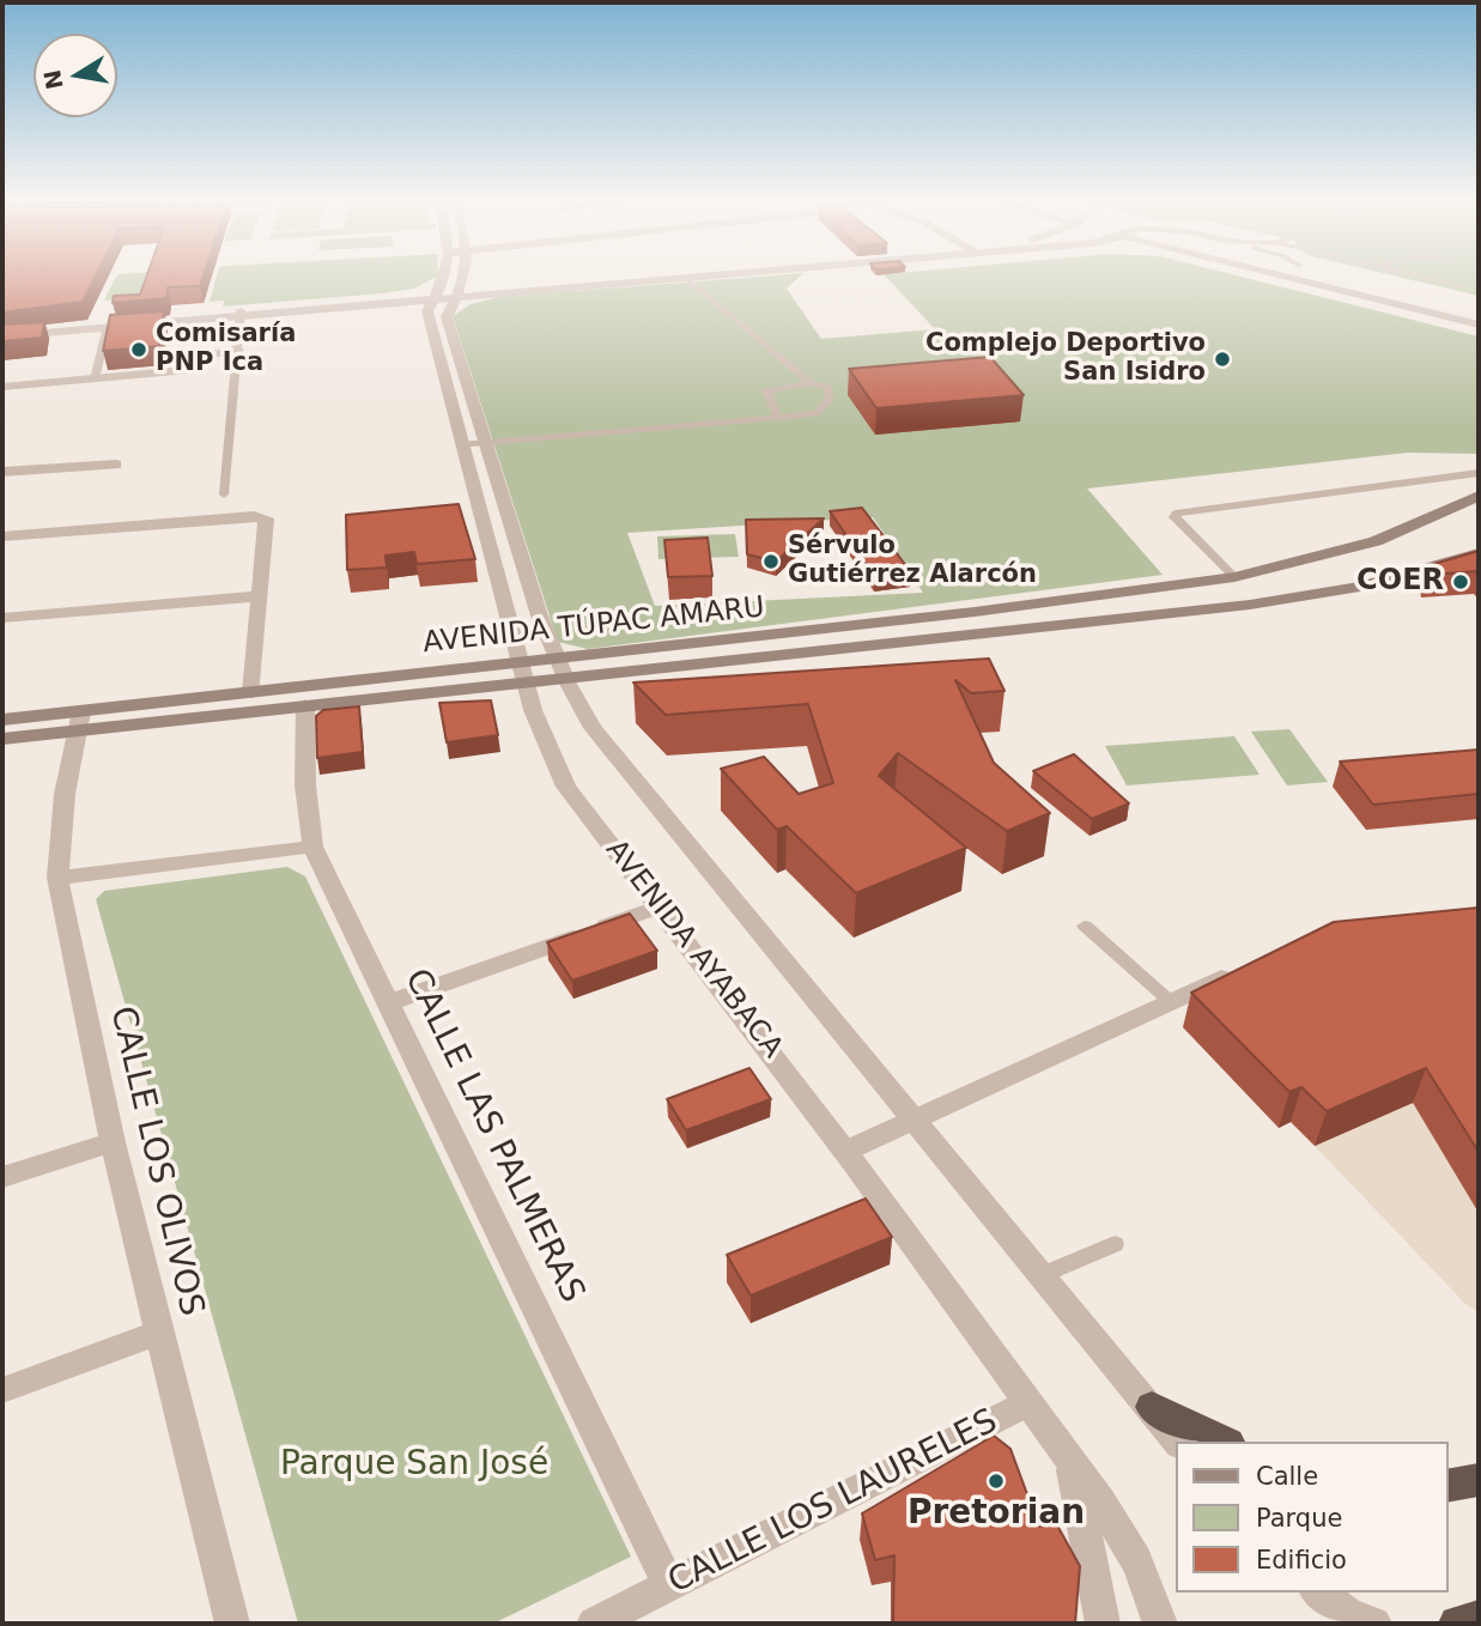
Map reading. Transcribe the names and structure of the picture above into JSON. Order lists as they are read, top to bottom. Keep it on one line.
{"streets":{"main road":["AVENIDA TÚPAC AMARU"],"street":["AVENIDA AYABACA","CALLE LAS PALMERAS","CALLE LOS OLIVOS","CALLE LOS LAURELES"]},"crossings":[["AVENIDA TÚPAC AMARU","AVENIDA AYABACA"],["AVENIDA TÚPAC AMARU","CALLE LAS PALMERAS"],["AVENIDA TÚPAC AMARU","CALLE LOS OLIVOS"],["AVENIDA AYABACA","CALLE LOS LAURELES"],["CALLE LAS PALMERAS","CALLE LOS LAURELES"]],"parks":["Parque San José"],"places":["Comisaría PNP Ica","Complejo Deportivo San Isidro","Sérvulo Gutiérrez Alarcón","COER","Pretorian"],"legend":["Calle","Parque","Edificio"],"north":"left"}
